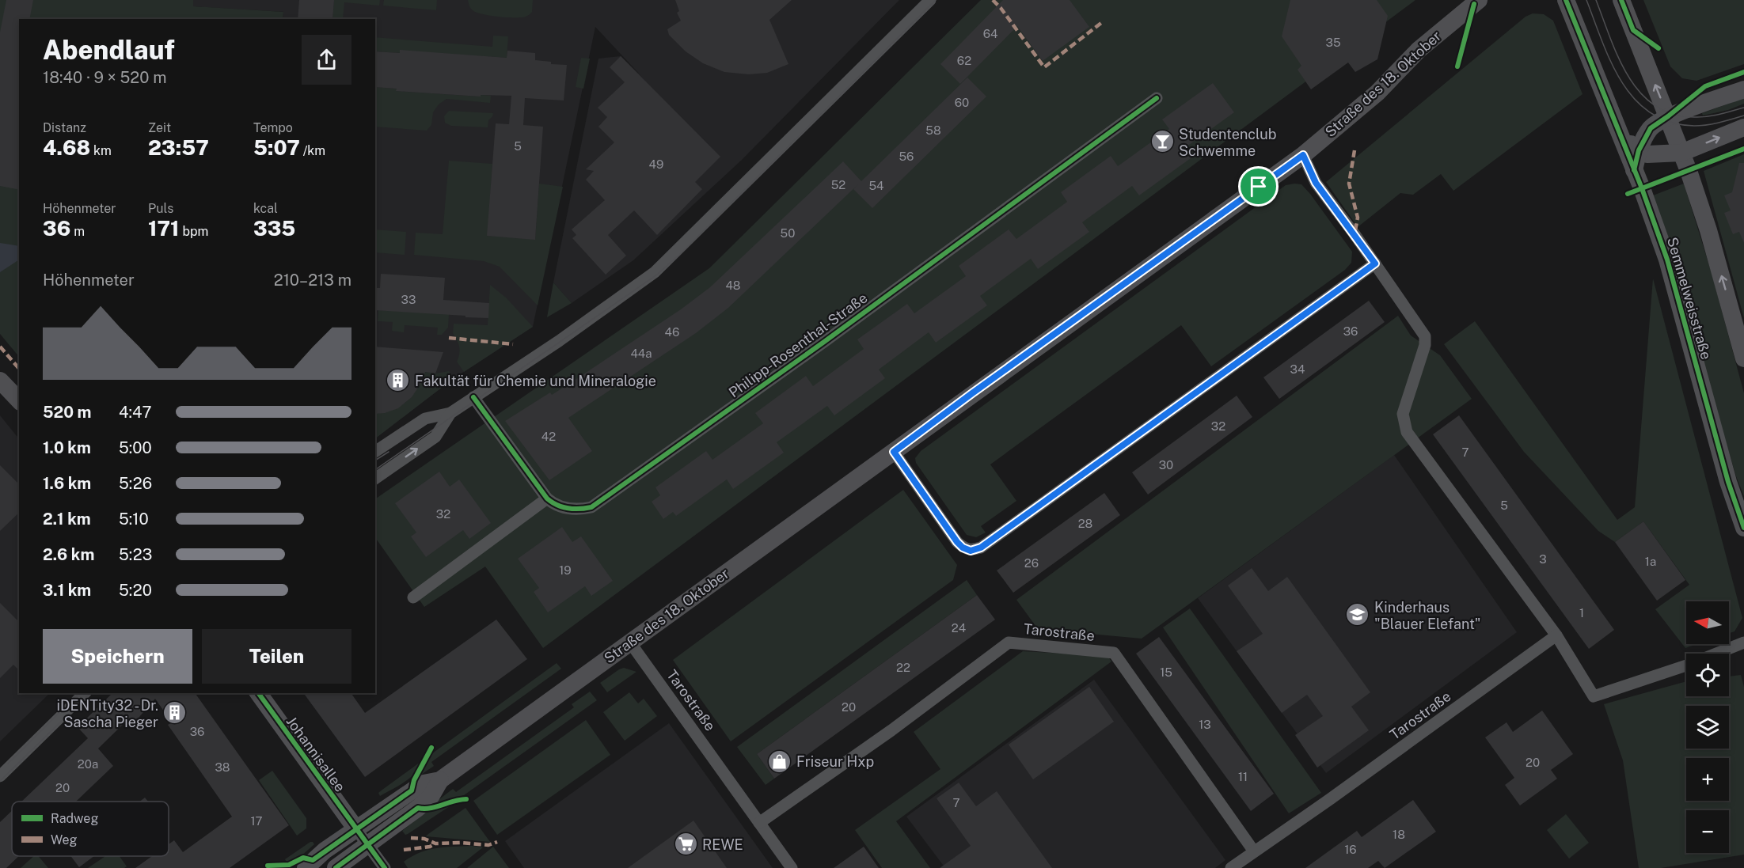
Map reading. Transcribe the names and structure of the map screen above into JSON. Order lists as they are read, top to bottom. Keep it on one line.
{"streets":{"main road":["Straße des 18. Oktober","Semmelweisstraße","Johannisallee"],"street":["Philipp-Rosenthal-Straße","Tarostraße"]},"crossings":[["Straße des 18. Oktober","Tarostraße"],["Straße des 18. Oktober","Johannisallee"]],"places":{"bar":["Studentenclub Schwemme"],"building":["Fakultät für Chemie und Mineralogie","iDENTity32 - Dr. Sascha Pieger"],"school or university":["Kinderhaus \"Blauer Elefant\""],"shop":["Friseur Hxp"],"supermarket":["REWE"]},"house_numbers":["64","35","62","60","58","5","56","49","52","54","50","48","33","36","46","44a","34","32","42","7","30","5","32","28","3","1a","26","19","1","24","22","15","20","13","36","20","20a","38","11","20","7","17","18","16"],"legend":["Radweg","Weg"],"north":"left","page":{"heading":["Abendlauf","18:40 · 9 × 520 m"],"stats":[["Distanz","4.68 km"],["Zeit","23:57"],["Tempo","5:07 /km"],["Höhenmeter","36 m"],["Puls","171 bpm"],["kcal","335"]],"chart":["Höhenmeter","210–213 m"],"list":[{"name":"520 m","note":"4:47"},{"name":"1.0 km","note":"5:00"},{"name":"1.6 km","note":"5:26"},{"name":"2.1 km","note":"5:10"},{"name":"2.6 km","note":"5:23"},{"name":"3.1 km","note":"5:20"}],"map_buttons":["+","−"],"buttons":["Speichern","Teilen"]}}
